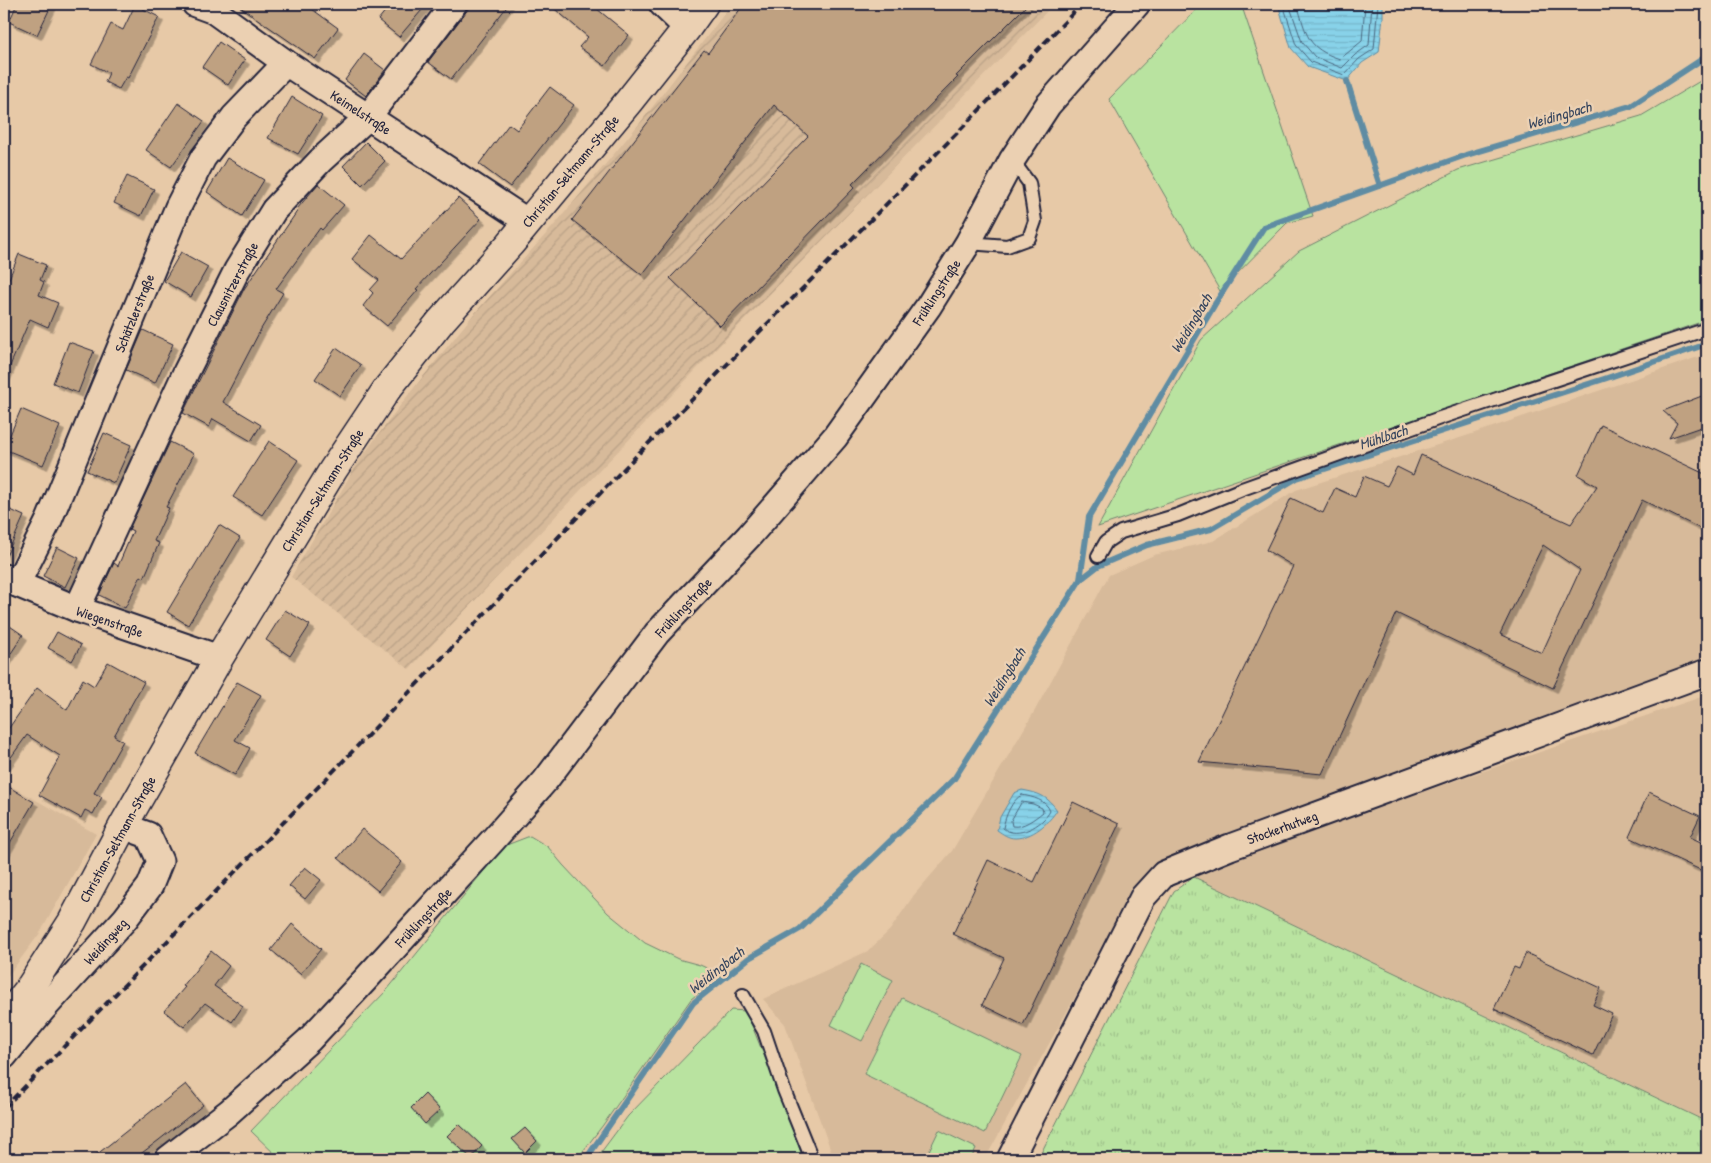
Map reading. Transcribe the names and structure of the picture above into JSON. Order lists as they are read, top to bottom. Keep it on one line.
{"streets":{"main road":["Christian-Seltmann-Straße"],"street":["Keimelstraße","Clausnitzerstraße","Frühlingstraße","Schätzlerstraße","Wiegenstraße","Stockerhutweg","Weidingweg"]},"crossings":[["Keimelstraße","Christian-Seltmann-Straße"],["Keimelstraße","Clausnitzerstraße"],["Keimelstraße","Schätzlerstraße"],["Christian-Seltmann-Straße","Wiegenstraße"],["Christian-Seltmann-Straße","Weidingweg"],["Clausnitzerstraße","Wiegenstraße"],["Schätzlerstraße","Wiegenstraße"]],"water":["Weidingbach","Mühlbach"]}
